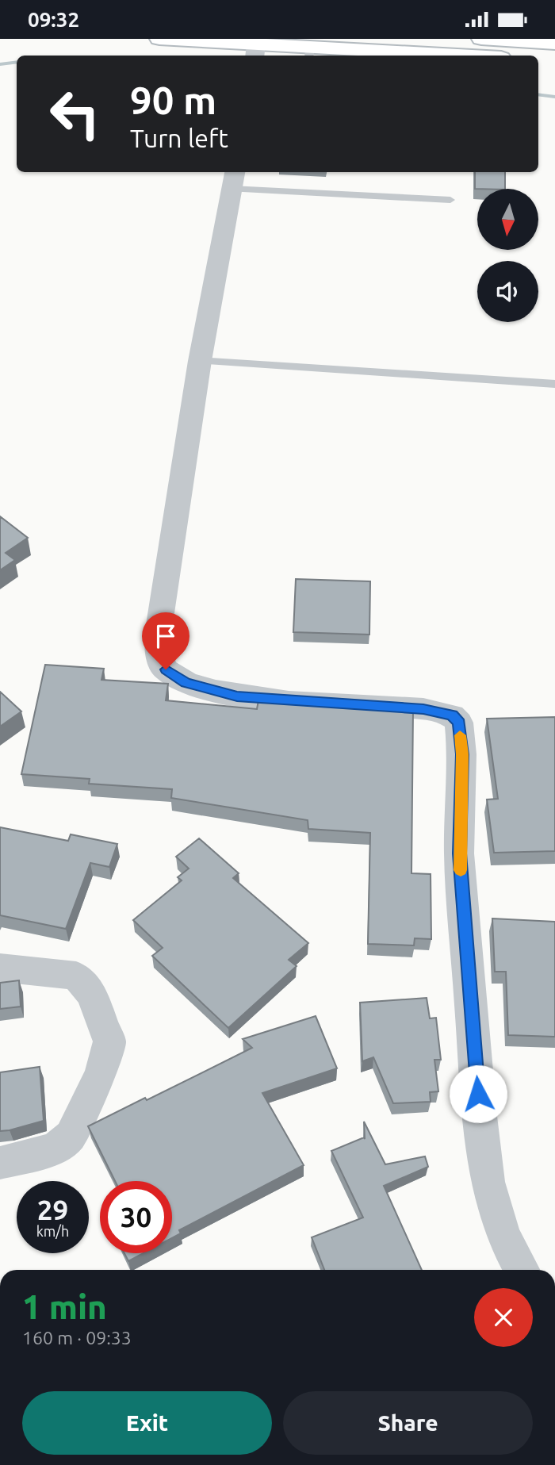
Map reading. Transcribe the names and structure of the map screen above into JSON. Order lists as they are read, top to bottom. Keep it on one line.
{"north":"bottom","page":{"status":"09:32","turn":["90 m","Turn left"],"speed":"29 km/h","limit":"30","heading":["1 min","160 m · 09:33"],"buttons":["Exit","Share"]}}
